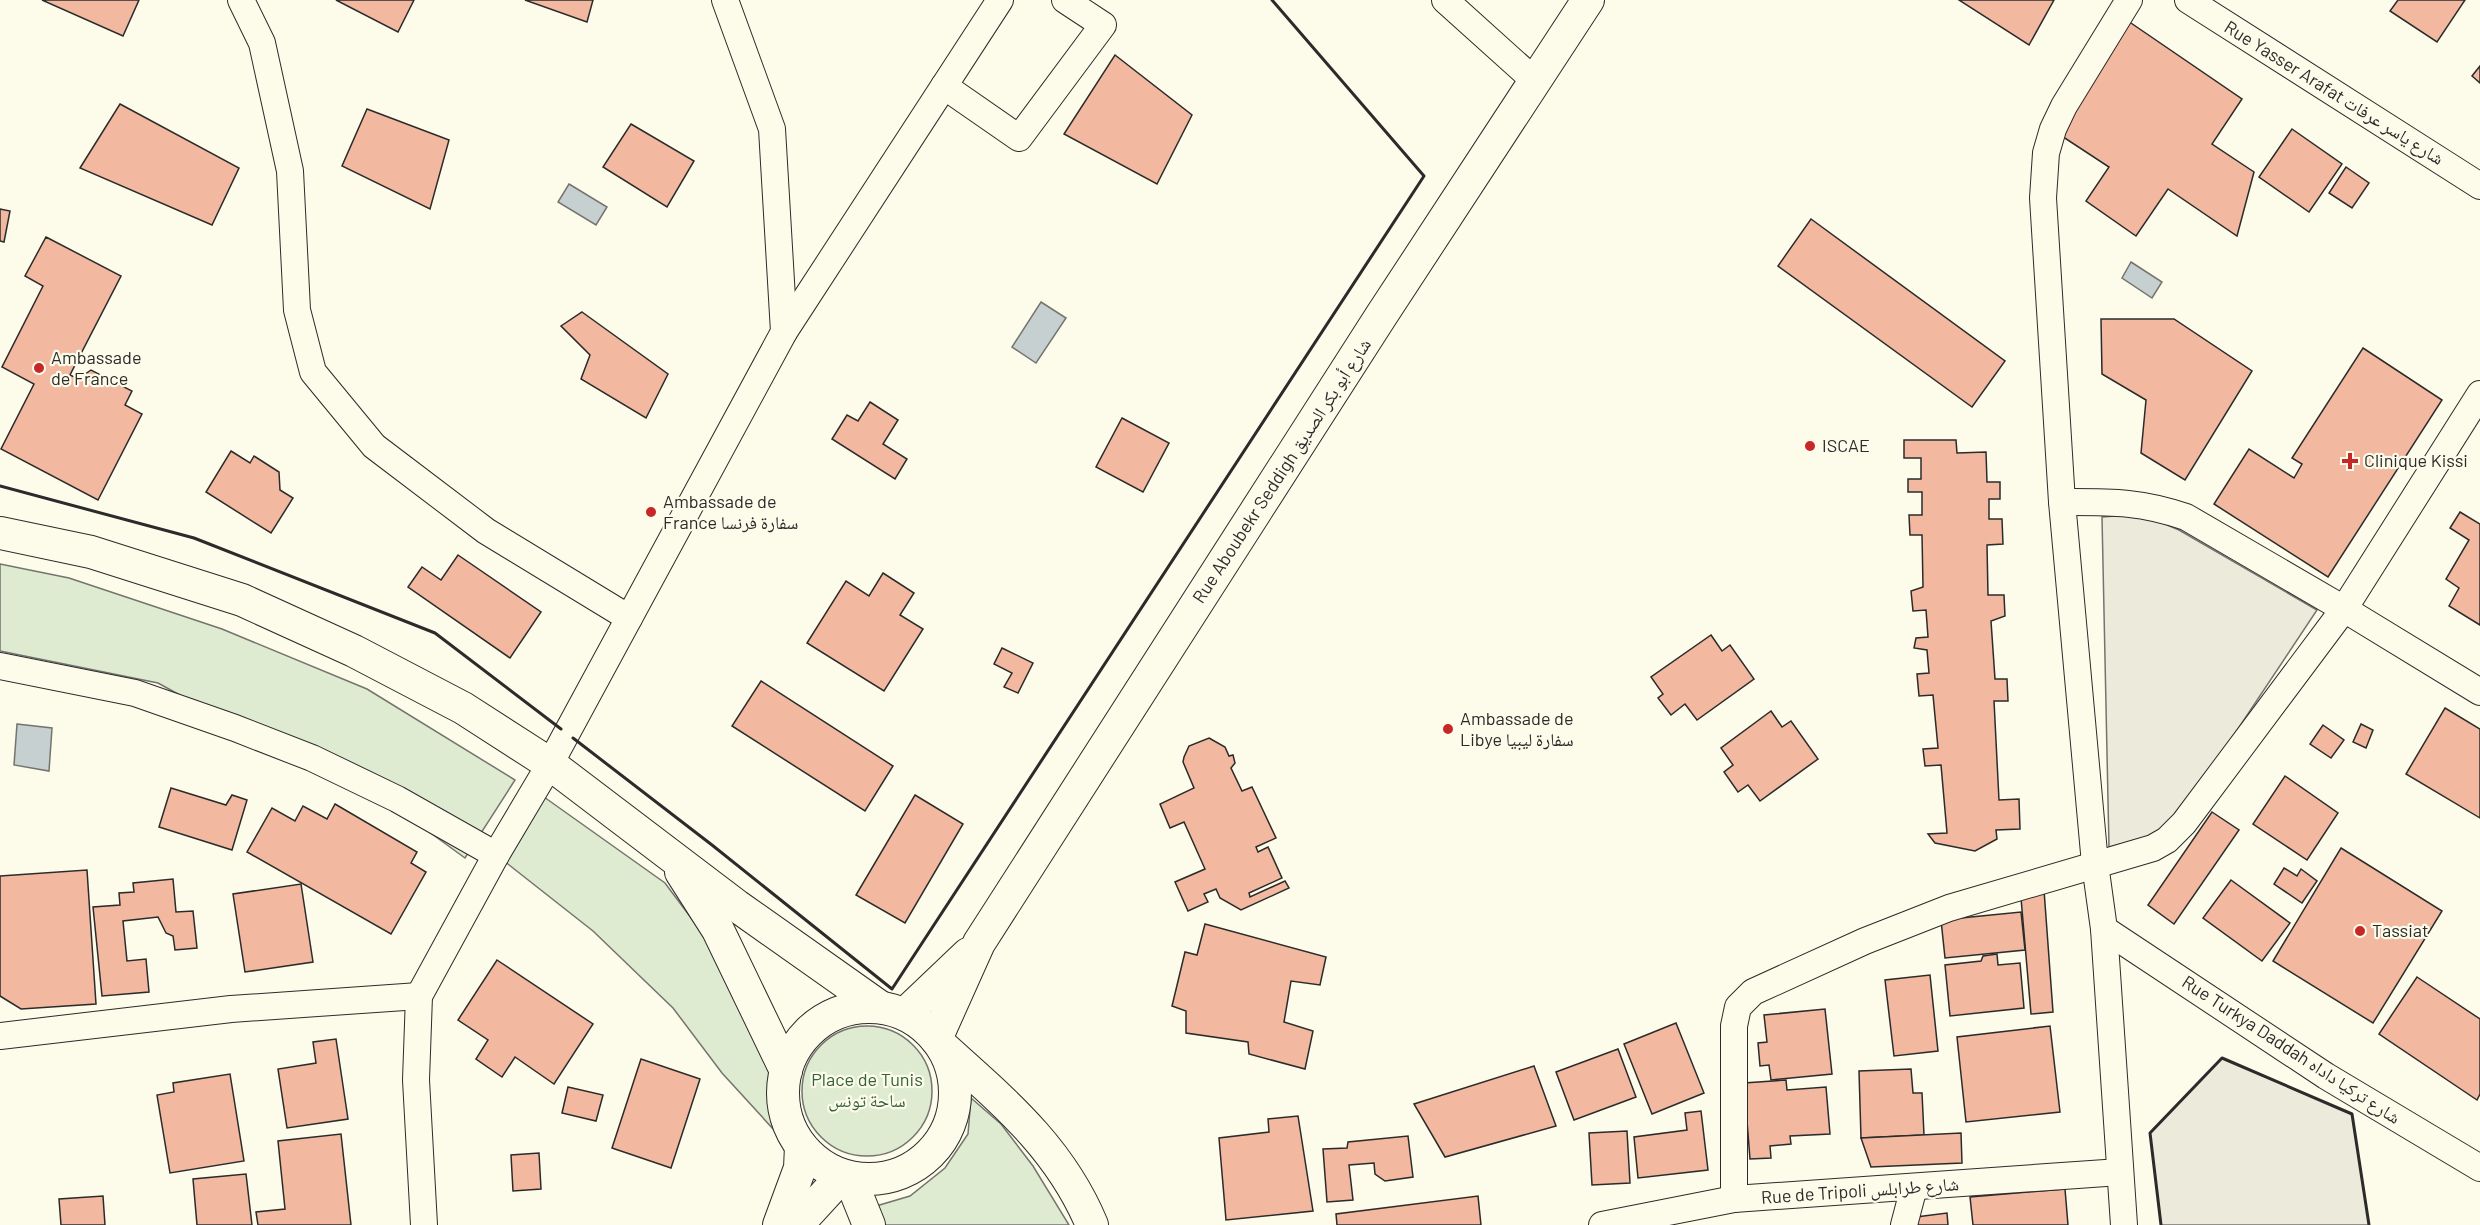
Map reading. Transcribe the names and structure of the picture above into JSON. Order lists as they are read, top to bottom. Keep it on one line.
{"streets":{"street":["Rue Yasser Arafat شارع ياسر عرفات","Rue Aboubekr Seddigh شارع أبو بكر الصديق","Rue Turkya Daddah شارع تركيا داداه","Rue de Tripoli شارع طرابلس"]},"parks":["Place de Tunis ساحة تونس"],"places":{"other":["Ambassade de France","ISCAE","Ambassade de France سفارة فرنسا","Ambassade de Libye سفارة ليبيا","Tassiat"],"health":["Clinique Kissi"]}}
